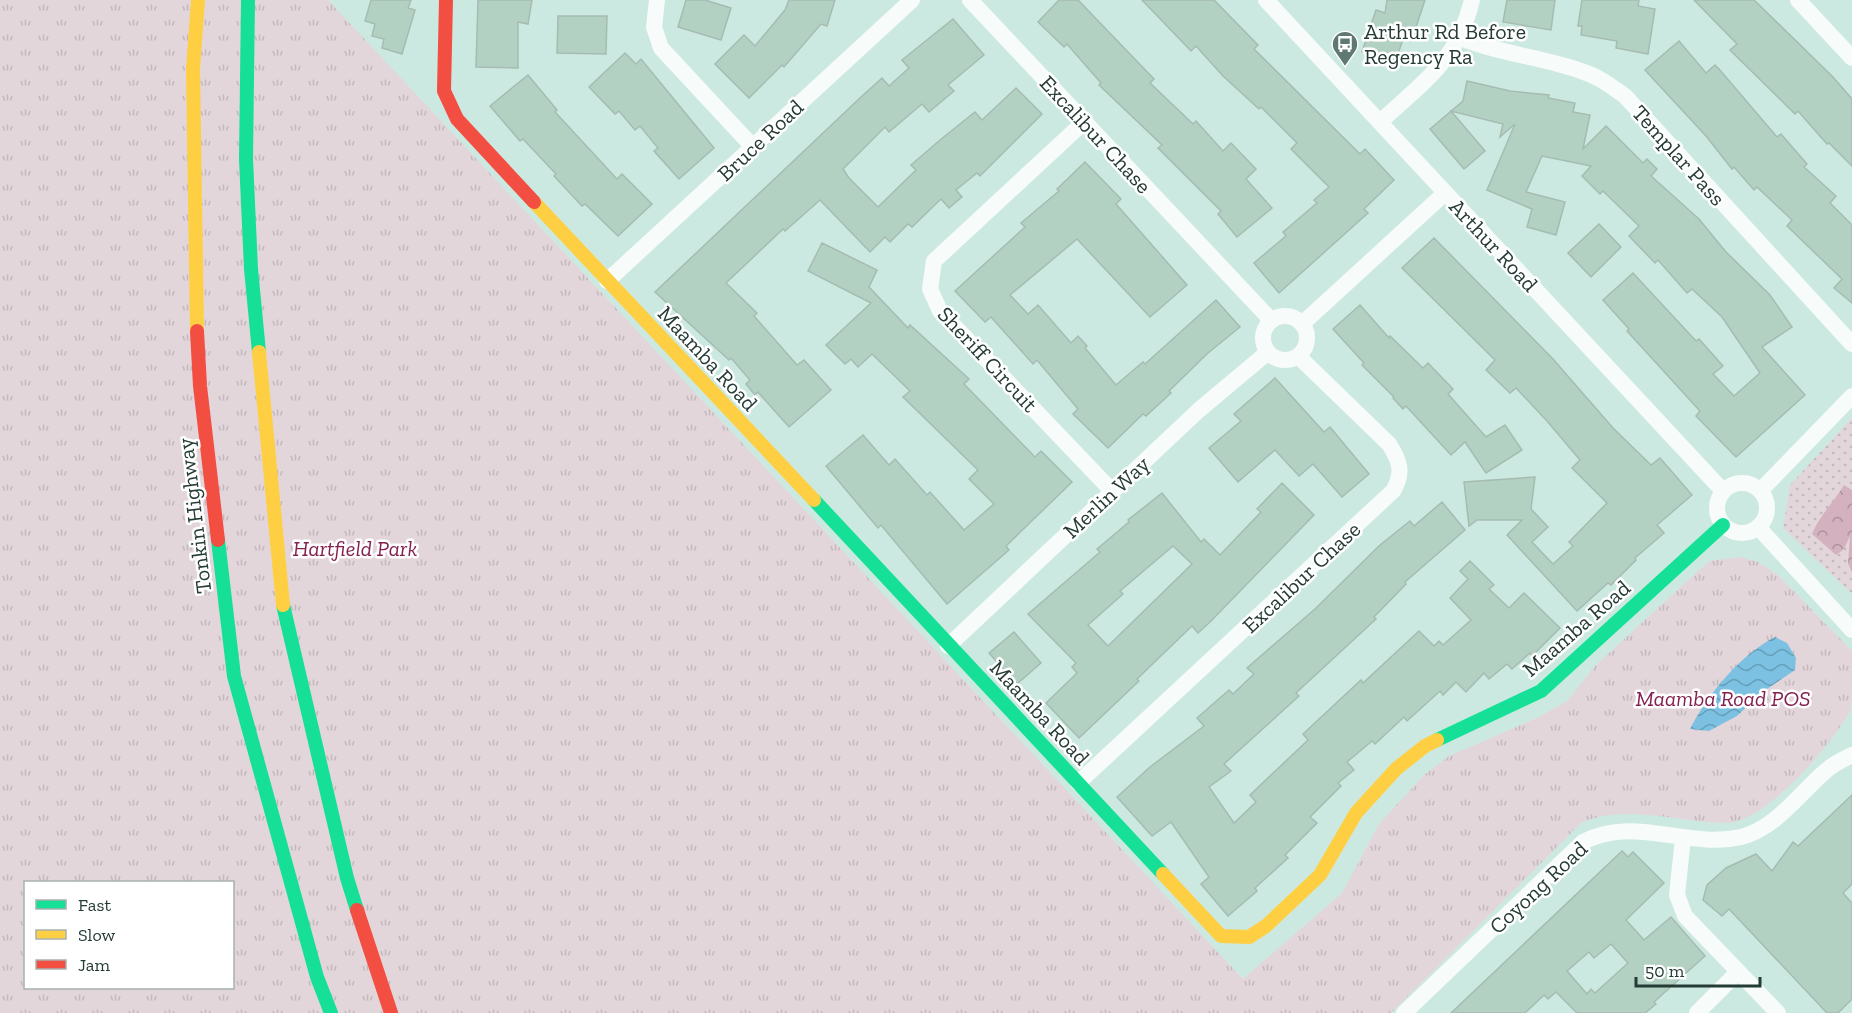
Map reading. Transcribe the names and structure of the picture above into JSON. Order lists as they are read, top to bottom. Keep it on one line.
{"streets":{"main road":["Maamba Road","Tonkin Highway"],"street":["Excalibur Chase","Bruce Road","Templar Pass","Arthur Road","Sheriff Circuit","Merlin Way","Coyong Road"]},"crossings":[["Excalibur Chase","Maamba Road"],["Excalibur Chase","Sheriff Circuit"],["Excalibur Chase","Merlin Way"],["Bruce Road","Maamba Road"],["Arthur Road","Maamba Road"],["Maamba Road","Merlin Way"],["Sheriff Circuit","Merlin Way"]],"parks":["Hartfield Park","Maamba Road POS"],"places":{"bus stop":["Arthur Rd Before Regency Ra"]},"legend":["Fast","Slow","Jam"],"scale_bar":"50 m"}
